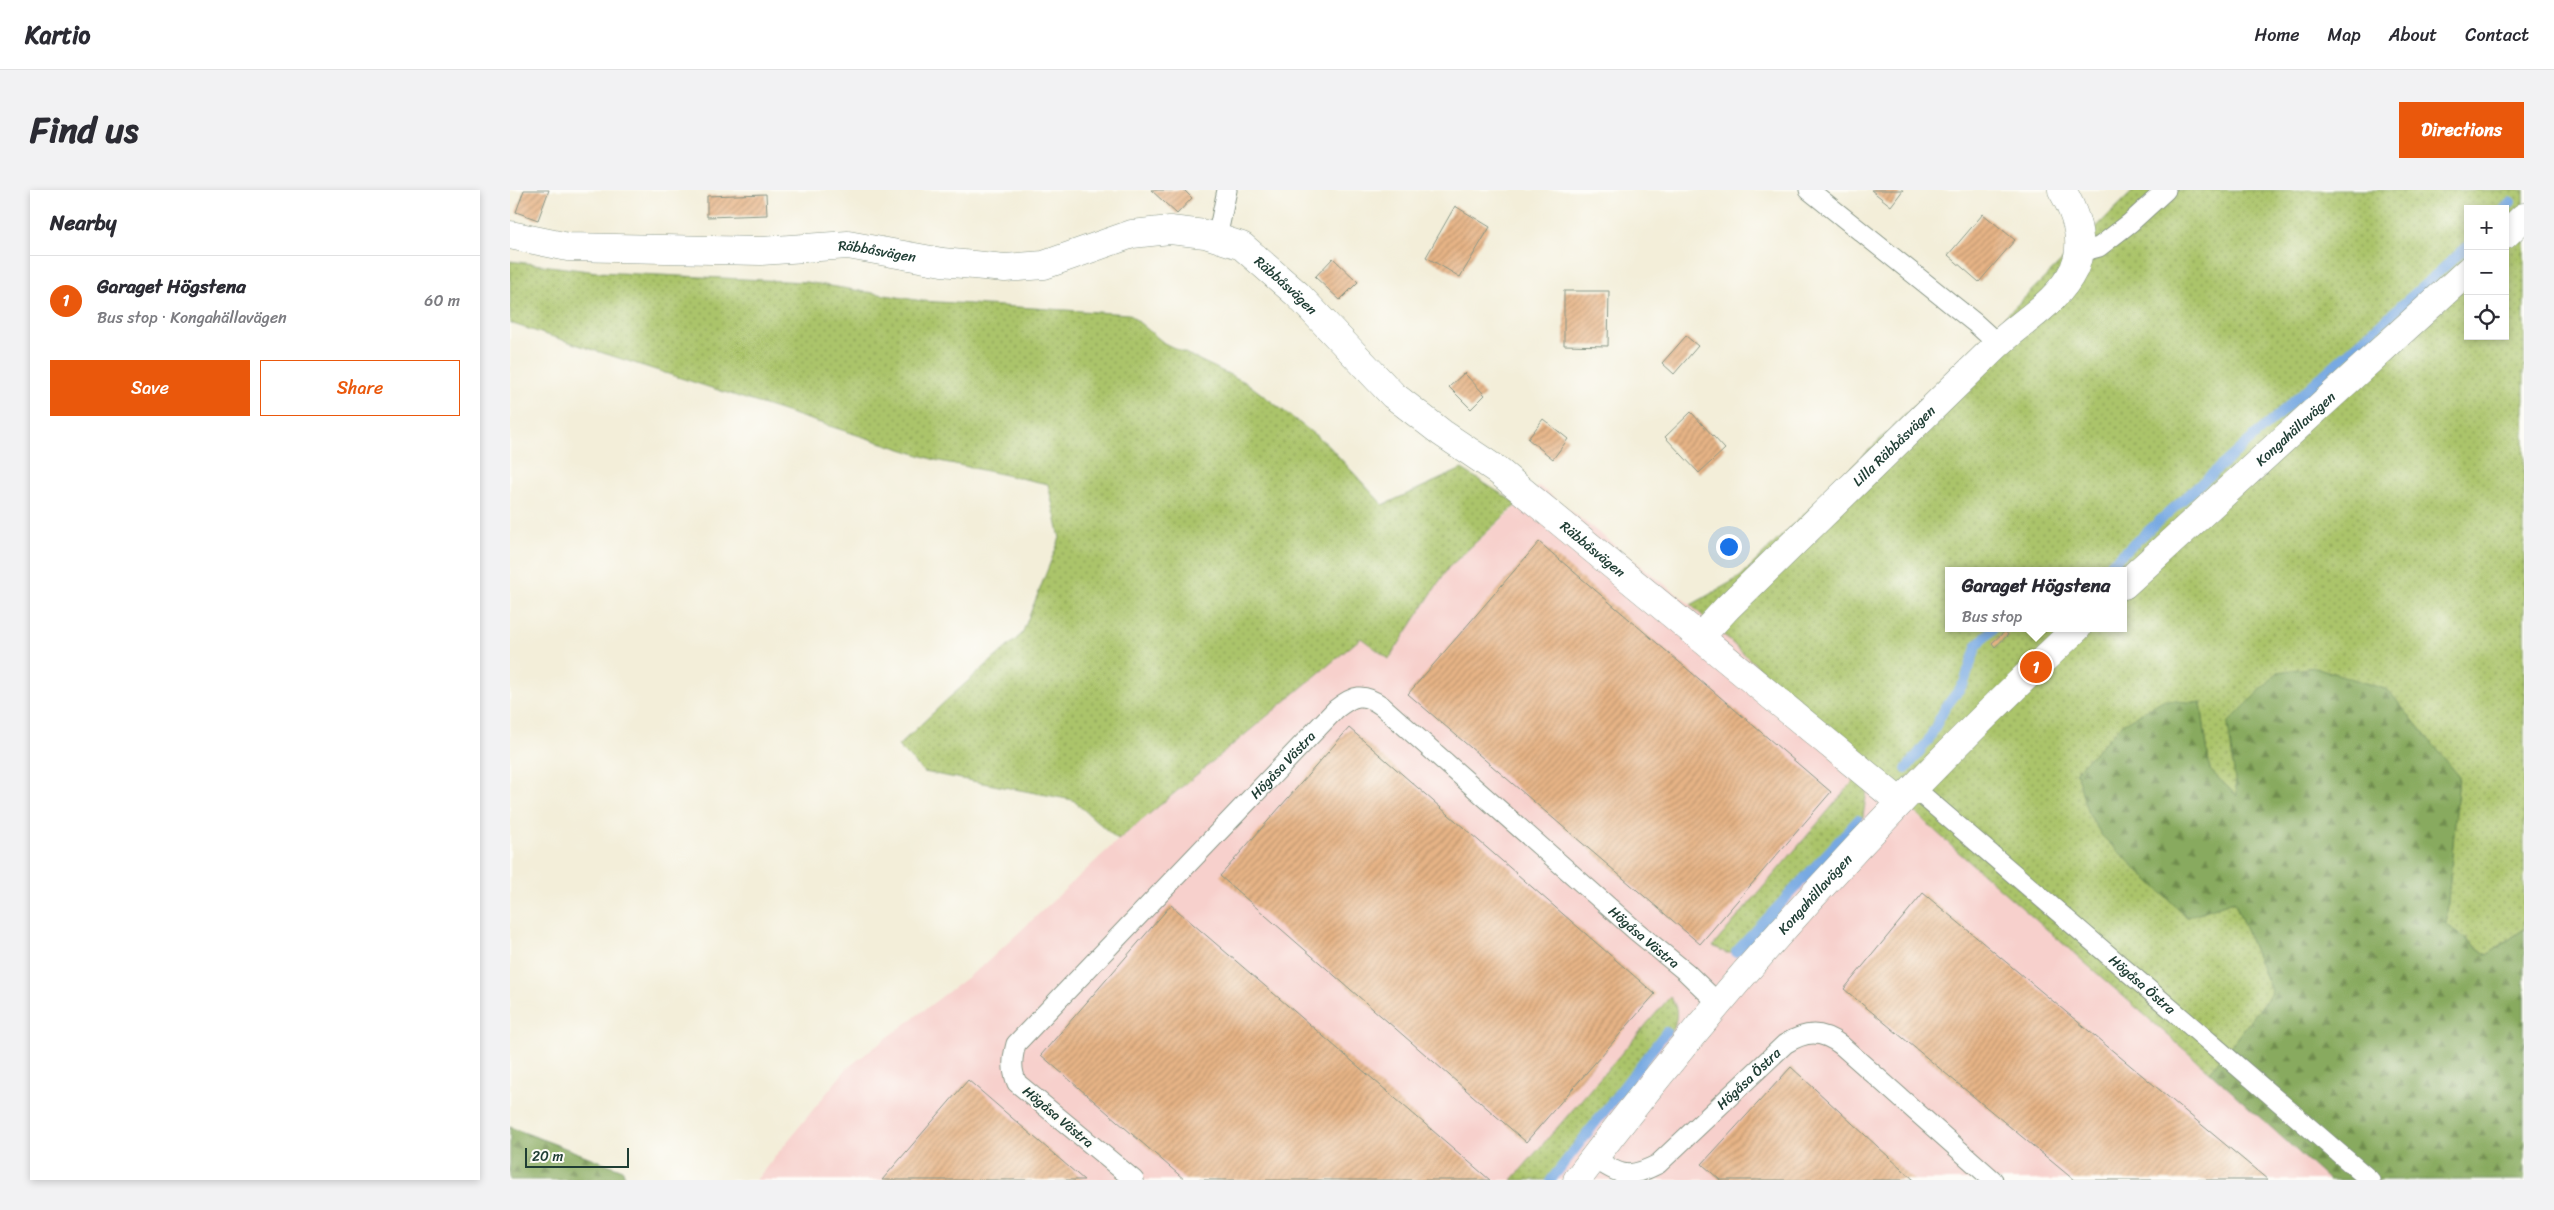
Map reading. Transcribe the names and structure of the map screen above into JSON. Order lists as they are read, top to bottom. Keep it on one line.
{"streets":{"street":["Räbbåsvägen","Kongahällavägen","Lilla Räbbåsvägen"],"lane":["Högåsa Västra","Högåsa Östra"]},"crossings":[["Räbbåsvägen","Kongahällavägen"],["Räbbåsvägen","Lilla Räbbåsvägen"],["Räbbåsvägen","Högåsa Östra"],["Kongahällavägen","Högåsa Västra"],["Kongahällavägen","Högåsa Östra"]],"scale_bar":"20 m","page":{"header":"Kartio","nav":["Home","Map","About","Contact"],"title":"Find us","buttons":["Directions",["Save","Share"]],"heading":"Nearby","map_buttons":["+","−"],"list":[{"mark":"1","name":"Garaget Högstena","note":"Bus stop · Kongahällavägen","value":"60 m"}],"popup":["Garaget Högstena","Bus stop"],"pins":"1","scale":"20 m"}}
